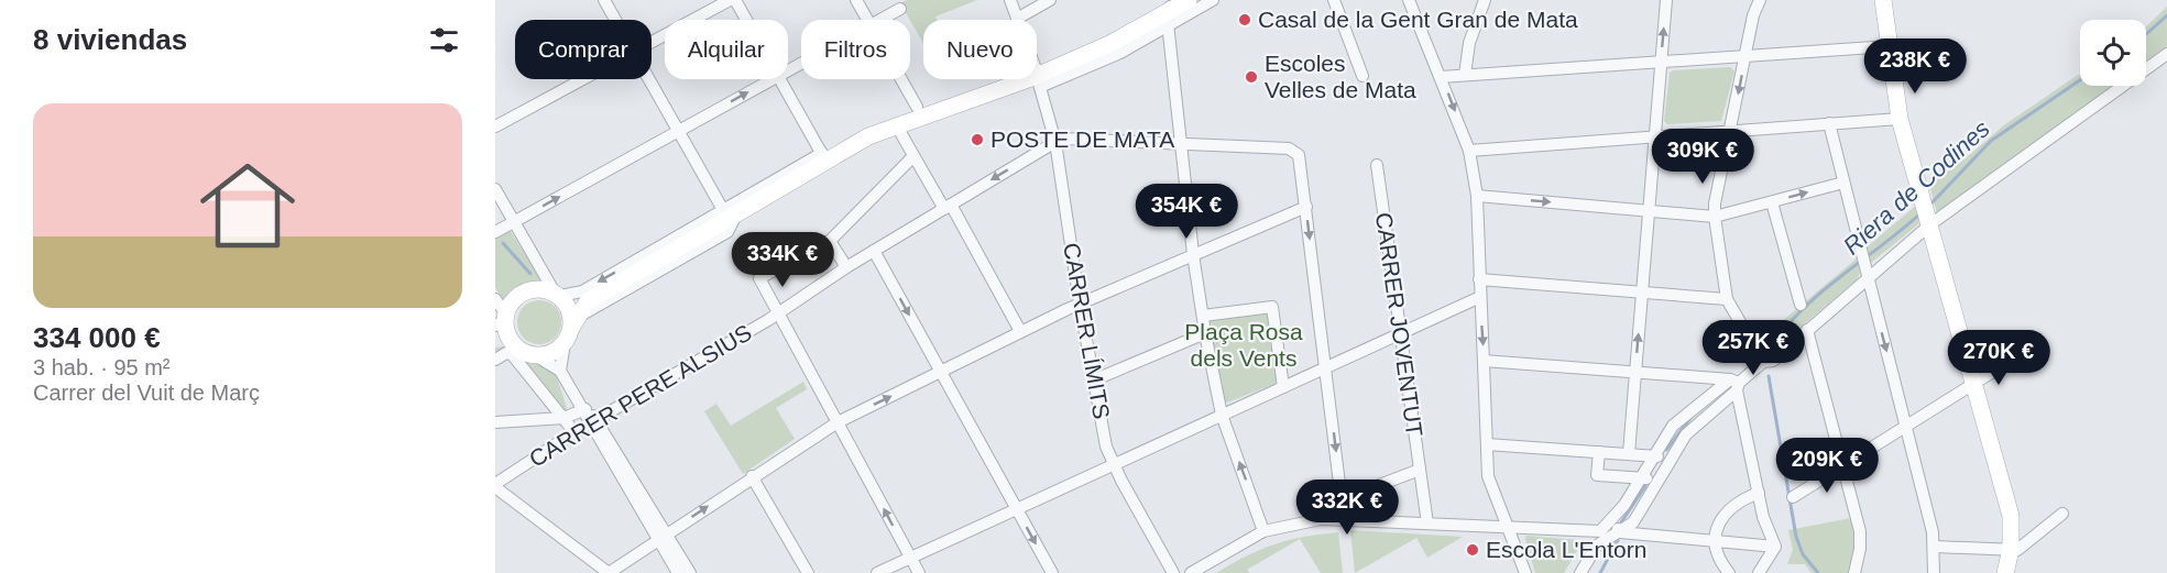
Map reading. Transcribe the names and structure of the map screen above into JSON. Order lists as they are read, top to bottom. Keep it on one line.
{"streets":{"street":["CARRER JOVENTUT","CARRER LÍMITS","CARRER PERE ALSIUS"]},"crossings":[["CARRER LÍMITS","CARRER PERE ALSIUS"]],"water":["Riera de Codines"],"parks":["Plaça Rosa dels Vents"],"places":["Casal de la Gent Gran de Mata","Escoles Velles de Mata","POSTE DE MATA","Escola L'Entorn"],"page":{"heading":"8 viviendas","chip":["Comprar","Alquilar","Filtros","Nuevo"],"price":["238K €","309K €","354K €","334K €","257K €","270K €","209K €","332K €"],"list":[{"name":"334 000 €","note":"3 hab. · 95 m² · Carrer del Vuit de Març"}]}}
